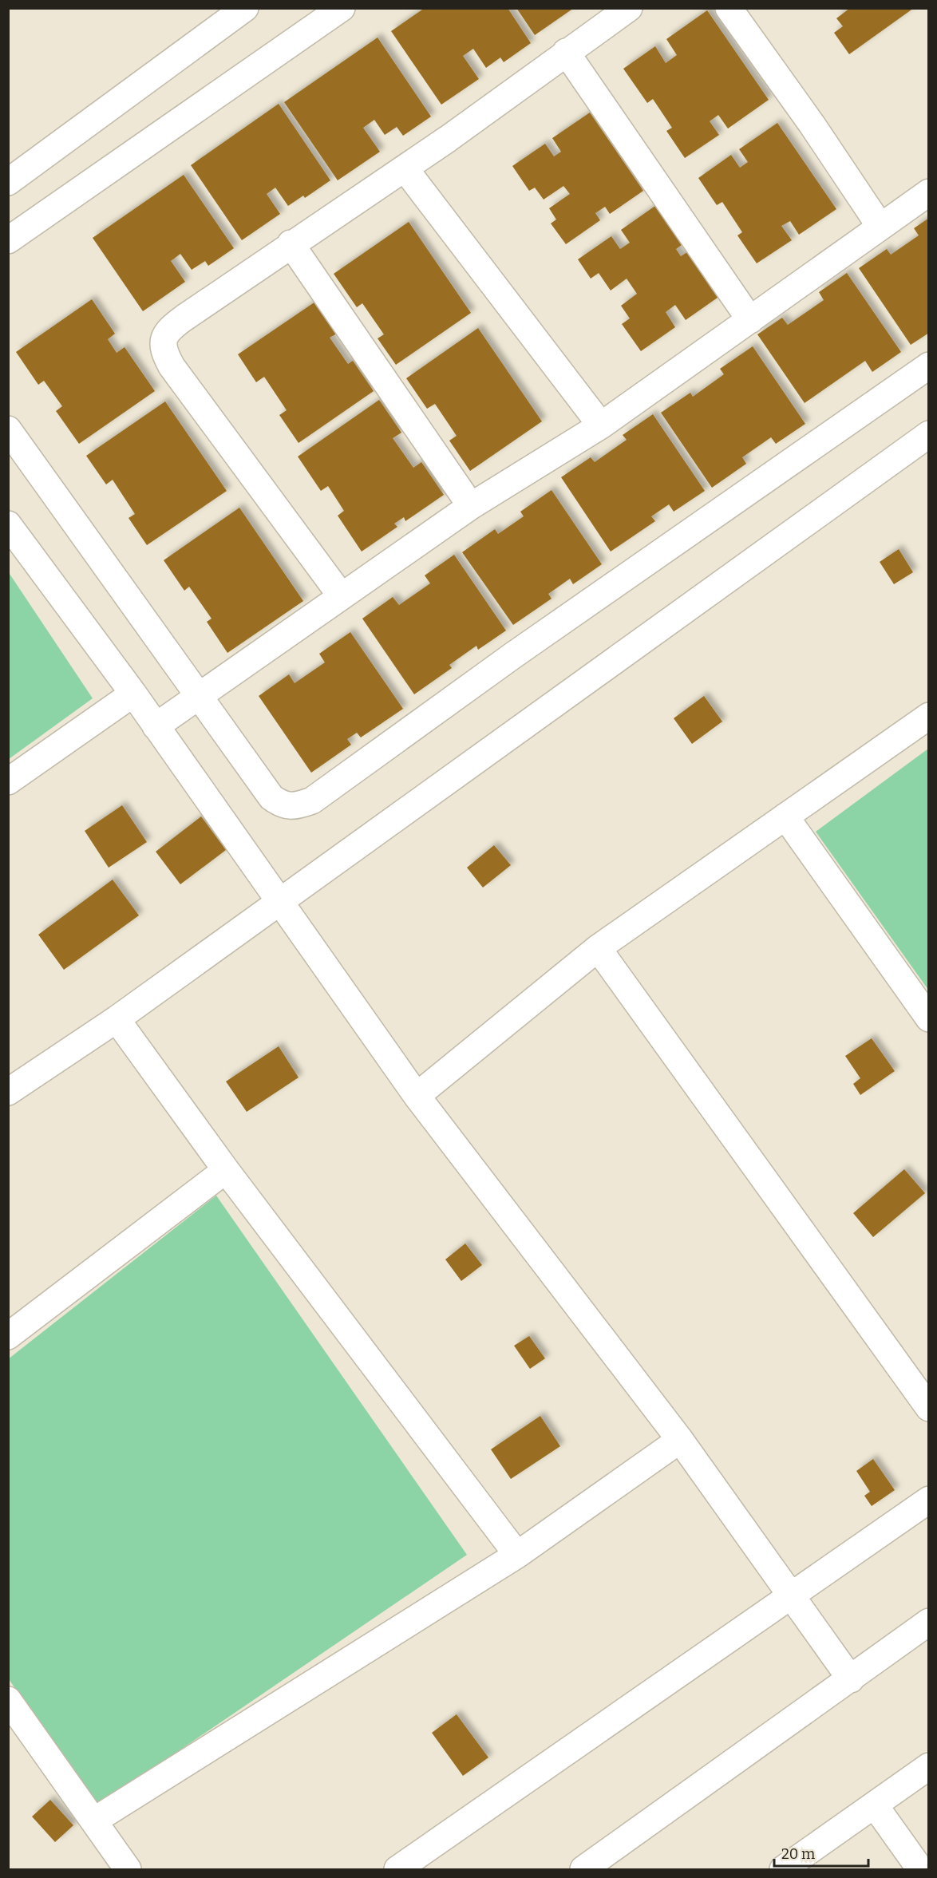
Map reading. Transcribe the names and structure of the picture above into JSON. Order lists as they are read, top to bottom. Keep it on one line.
{"scale_bar":"20 m"}
